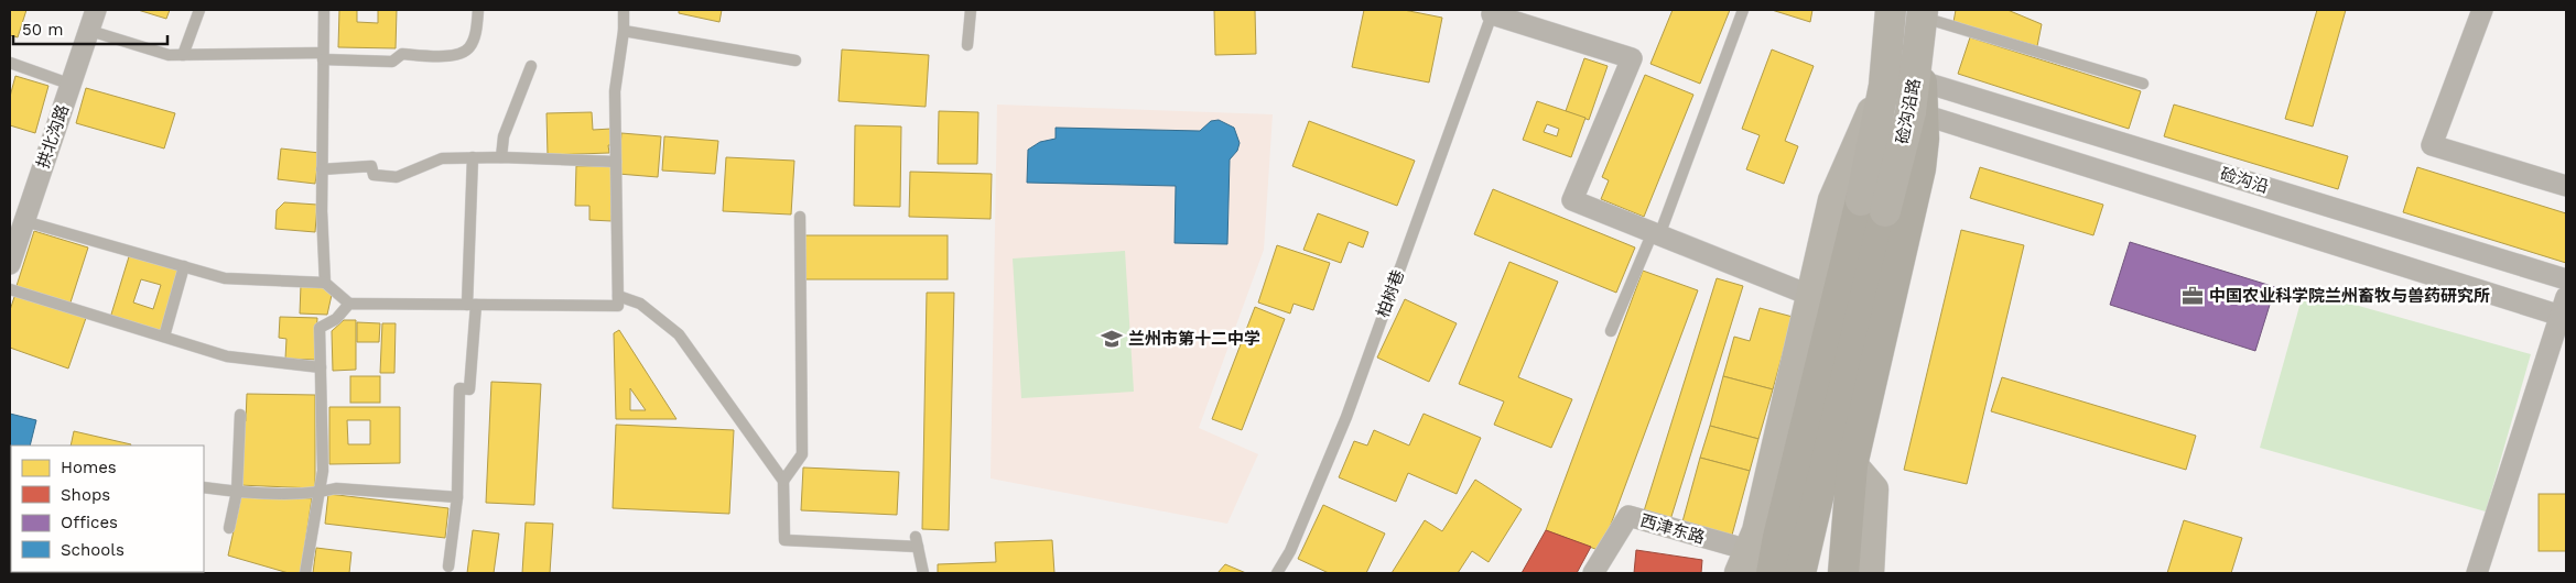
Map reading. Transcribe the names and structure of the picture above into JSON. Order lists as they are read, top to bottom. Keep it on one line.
{"streets":{"highway":["硷沟沿路"],"street":["拱北沟路","硷沟沿","西津东路"],"lane":["柏树巷"]},"places":{"office":["中国农业科学院兰州畜牧与兽药研究所"],"school or university":["兰州市第十二中学"]},"legend":["Homes","Shops","Offices","Schools"],"scale_bar":"50 m"}
